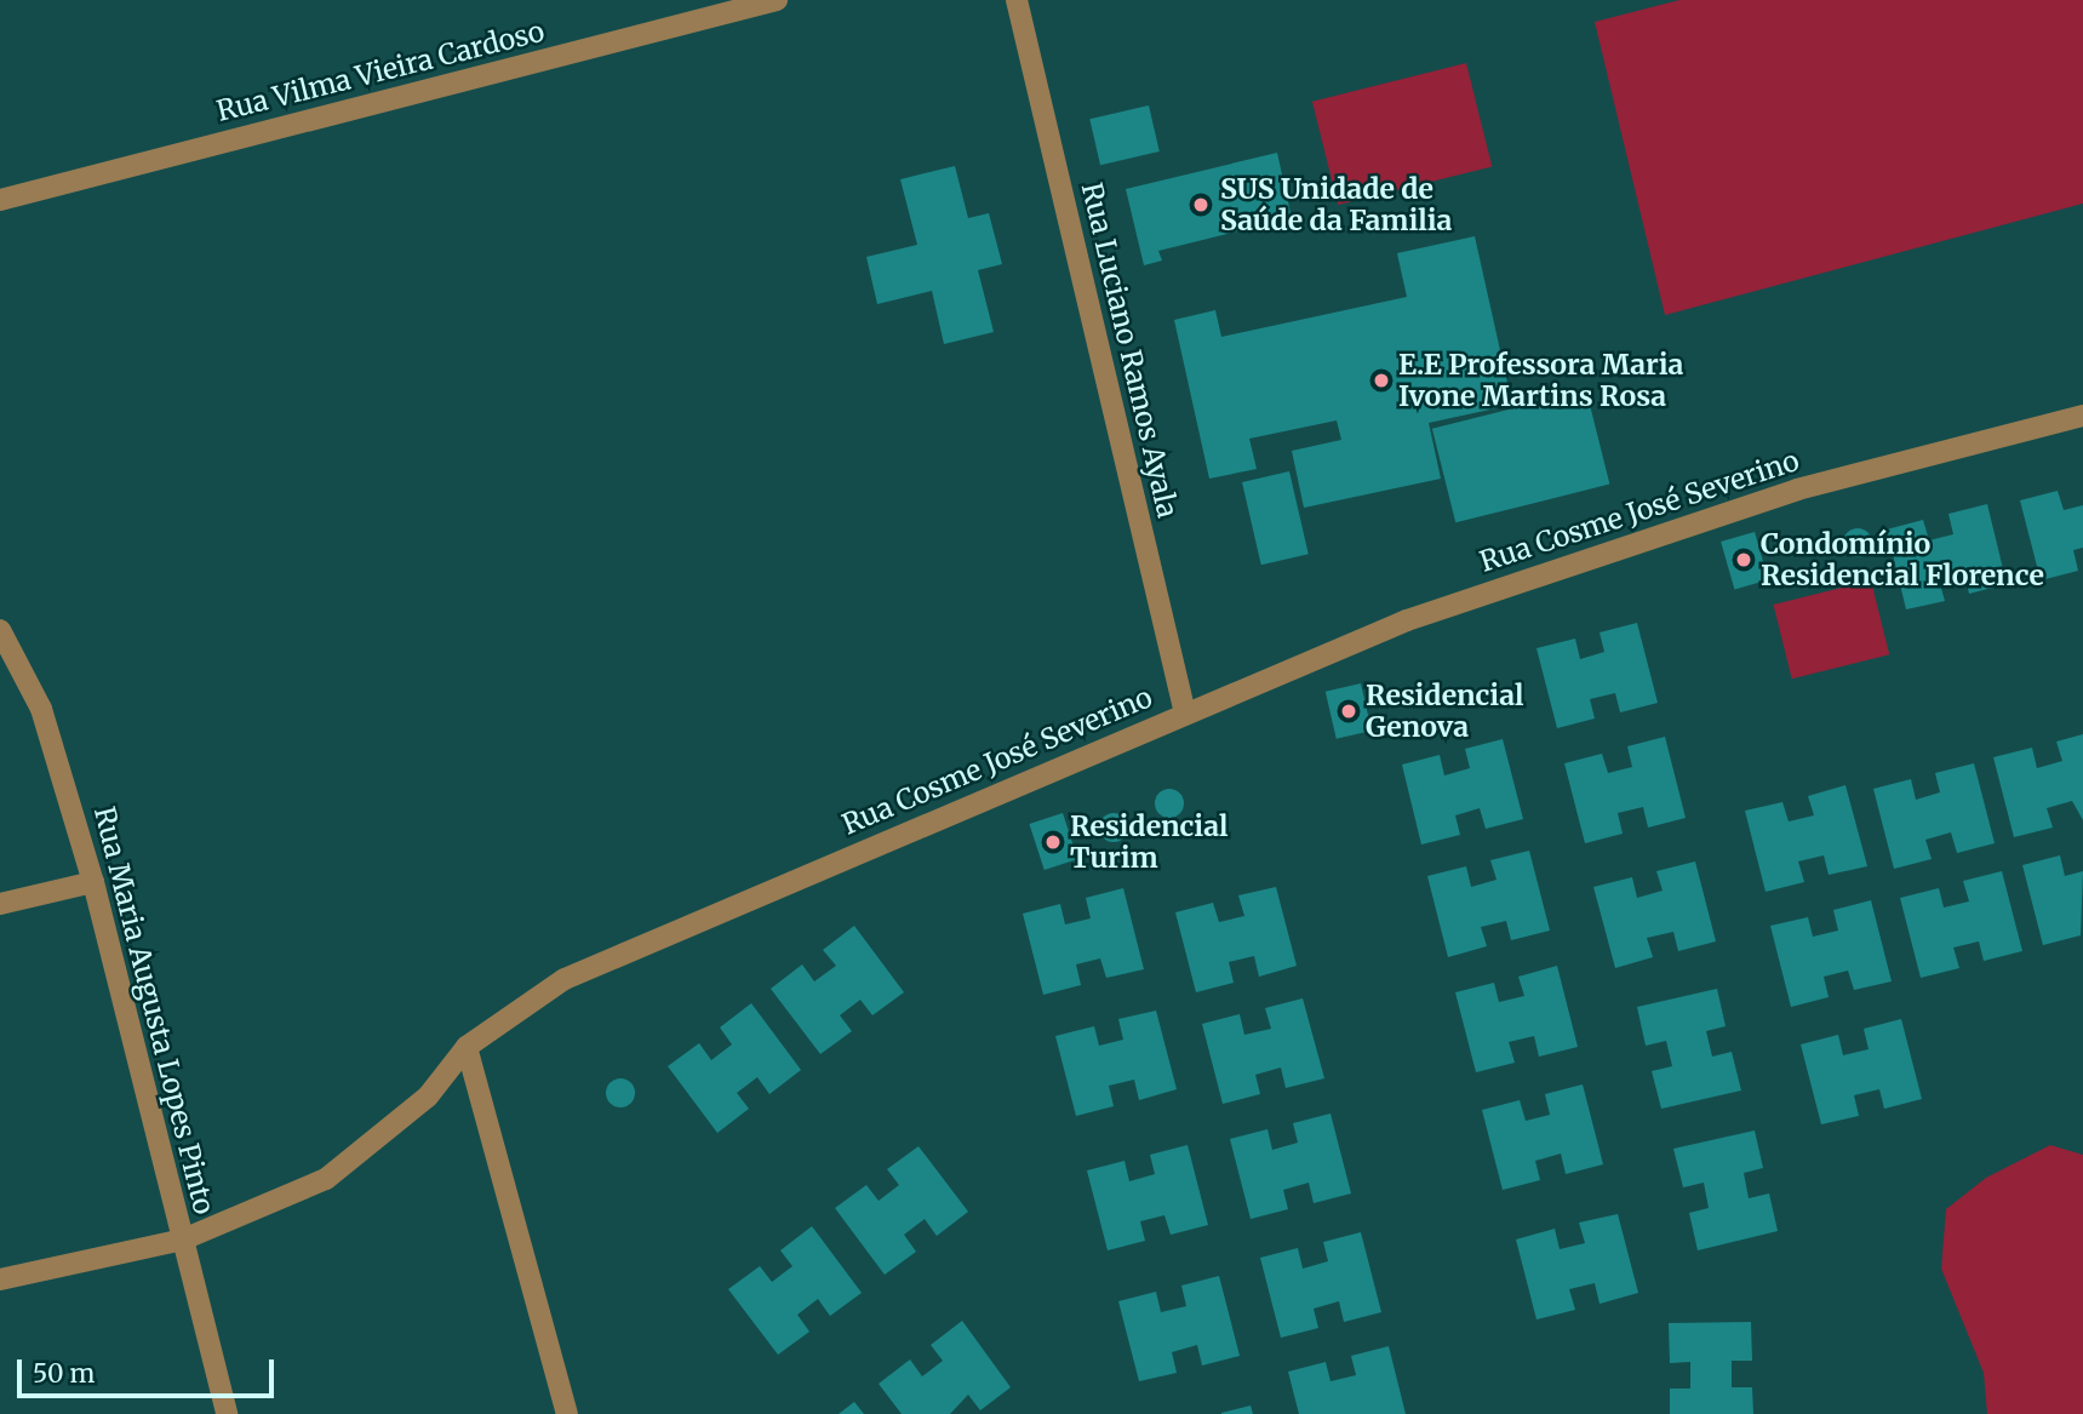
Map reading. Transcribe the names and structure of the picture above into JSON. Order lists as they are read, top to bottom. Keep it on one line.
{"streets":{"street":["Rua Vilma Vieira Cardoso","Rua Luciano Ramos Ayala","Rua Cosme José Severino","Rua Maria Augusta Lopes Pinto"]},"crossings":[["Rua Luciano Ramos Ayala","Rua Cosme José Severino"],["Rua Cosme José Severino","Rua Maria Augusta Lopes Pinto"]],"places":["SUS Unidade de Saúde da Familia","E.E Professora Maria Ivone Martins Rosa","Condomínio Residencial Florence","Residencial Genova","Residencial Turim"],"scale_bar":"50 m"}
